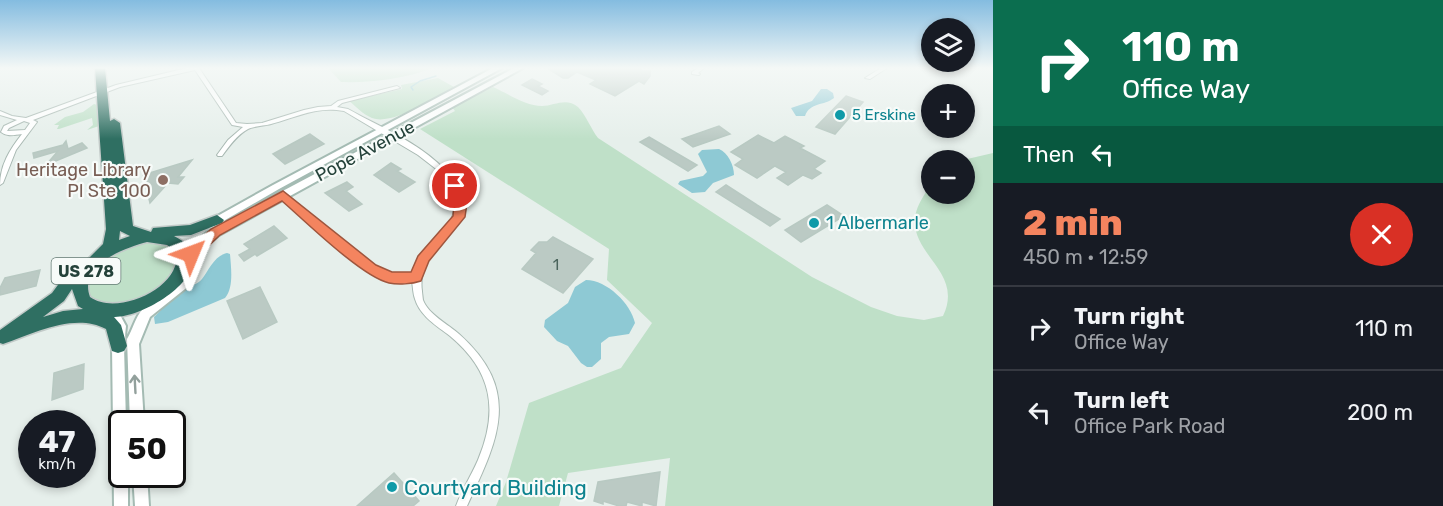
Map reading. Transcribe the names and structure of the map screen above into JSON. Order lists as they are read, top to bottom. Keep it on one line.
{"streets":{"highway":["US 278"],"main road":["Pope Avenue"]},"crossings":[["Pope Avenue","US 278"]],"places":["5 Erskine","Heritage Library Pl Ste 100","1 Albermarle","Courtyard Building"],"house_numbers":["1"],"page":{"turn":["110 m","Office Way"],"map_buttons":["+","−"],"then":"Then","heading":["2 min","450 m · 12:59"],"list":[{"name":"Turn right","note":"Office Way","value":"110 m"},{"name":"Turn left","note":"Office Park Road","value":"200 m"}],"speed":"47 km/h","limit":"50"}}
